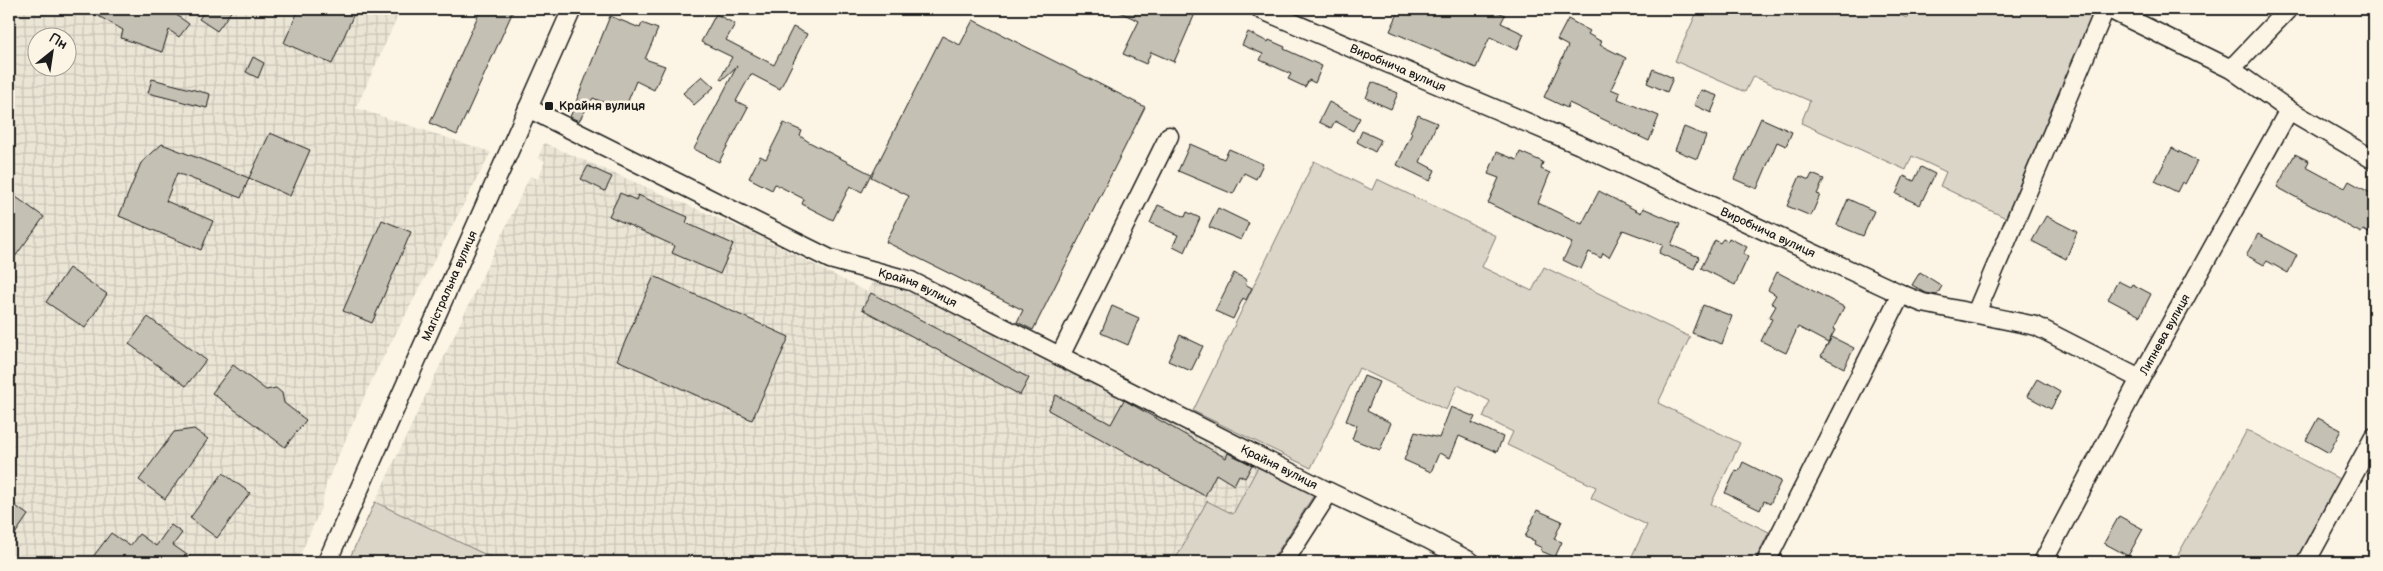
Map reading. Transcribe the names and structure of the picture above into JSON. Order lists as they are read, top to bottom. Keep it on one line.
{"streets":{"street":["Виробнича вулиця","Магістральна вулиця","Крайня вулиця","Липнева вулиця"]},"crossings":[["Виробнича вулиця","Липнева вулиця"],["Магістральна вулиця","Крайня вулиця"]],"places":{"transit":["Крайня вулиця"]},"north":"top right"}
